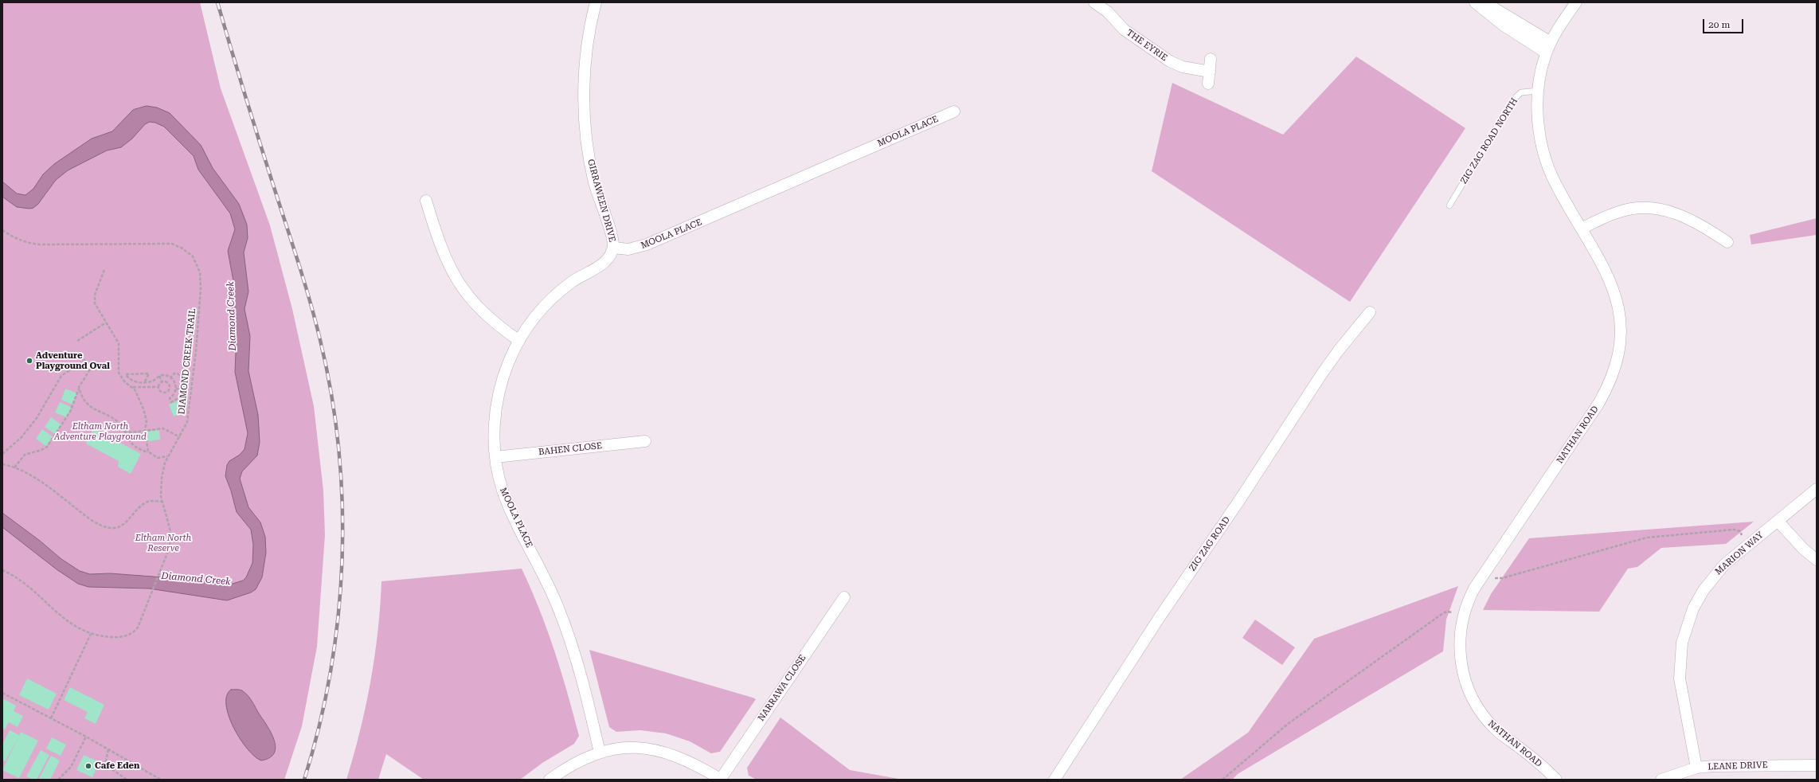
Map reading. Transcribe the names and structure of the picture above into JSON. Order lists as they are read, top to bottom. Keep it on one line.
{"streets":{"street":["THE EYRIE","MOOLA PLACE","GIRRAWEEN DRIVE","NATHAN ROAD","BAHEN CLOSE","ZIG ZAG ROAD","MARION WAY","NARRAWA CLOSE","LEANE DRIVE"],"lane":["ZIG ZAG ROAD NORTH"],"path":["DIAMOND CREEK TRAIL"]},"crossings":[["MOOLA PLACE","GIRRAWEEN DRIVE"],["MOOLA PLACE","BAHEN CLOSE"],["ZIG ZAG ROAD NORTH","NATHAN ROAD"],["MARION WAY","LEANE DRIVE"]],"water":["Diamond Creek"],"parks":["Eltham North Adventure Playground","Eltham North Reserve"],"places":["Adventure Playground Oval","Cafe Eden"],"scale_bar":"20 m"}
